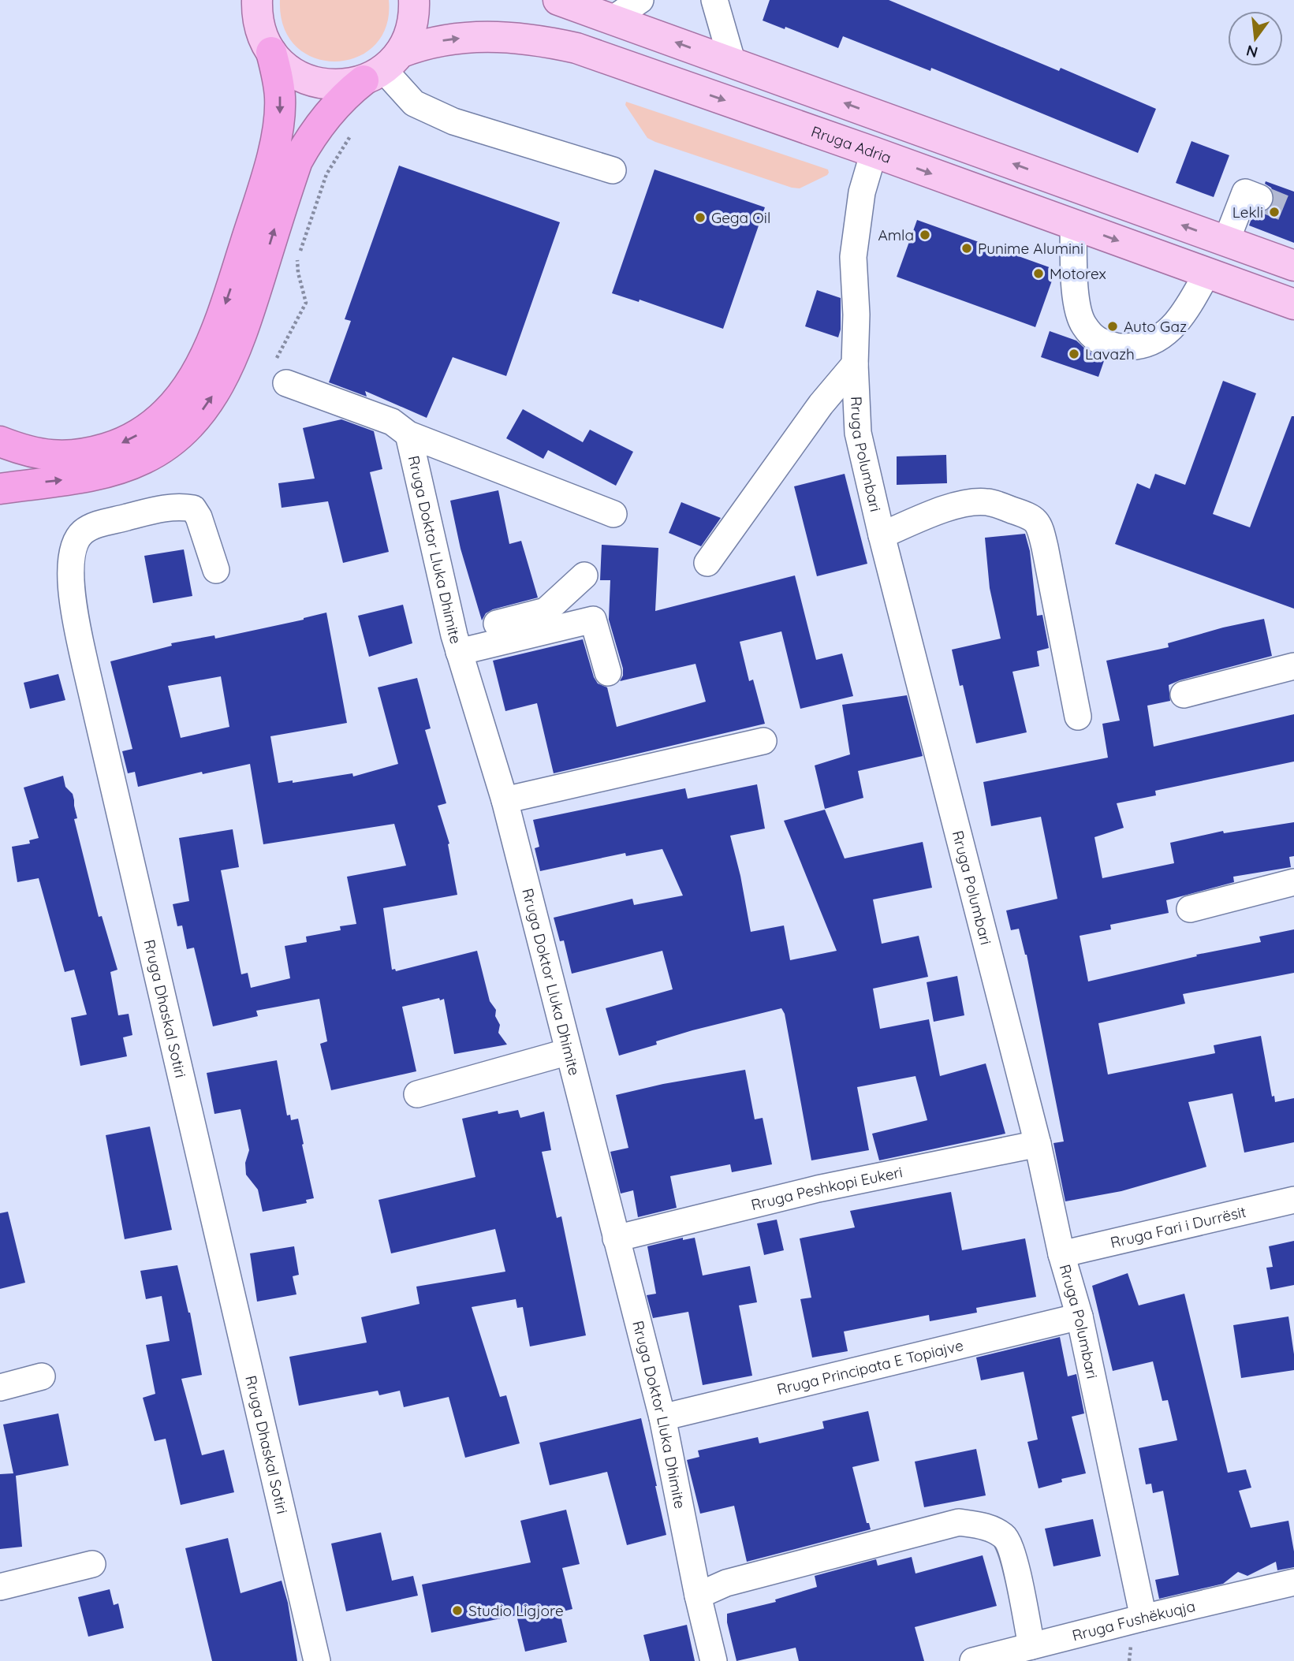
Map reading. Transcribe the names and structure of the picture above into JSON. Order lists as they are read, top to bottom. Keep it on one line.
{"streets":{"main road":["Rruga Adria"],"street":["Rruga Polumbari","Rruga Doktor Lluka Dhimite","Rruga Dhaskal Sotiri","Rruga Peshkopi Eukeri","Rruga Fari i Durrësit","Rruga Principata E Topiajve","Rruga Fushëkuqja"]},"crossings":[["Rruga Adria","Rruga Polumbari"],["Rruga Polumbari","Rruga Peshkopi Eukeri"],["Rruga Polumbari","Rruga Fari i Durrësit"],["Rruga Polumbari","Rruga Principata E Topiajve"],["Rruga Polumbari","Rruga Fushëkuqja"],["Rruga Doktor Lluka Dhimite","Rruga Peshkopi Eukeri"],["Rruga Doktor Lluka Dhimite","Rruga Principata E Topiajve"]],"places":["Lekli","Gega Oil","Amla","Punime Alumini","Motorex","Auto Gaz","Lavazh","Studio Ligjore"],"north":"bottom"}
